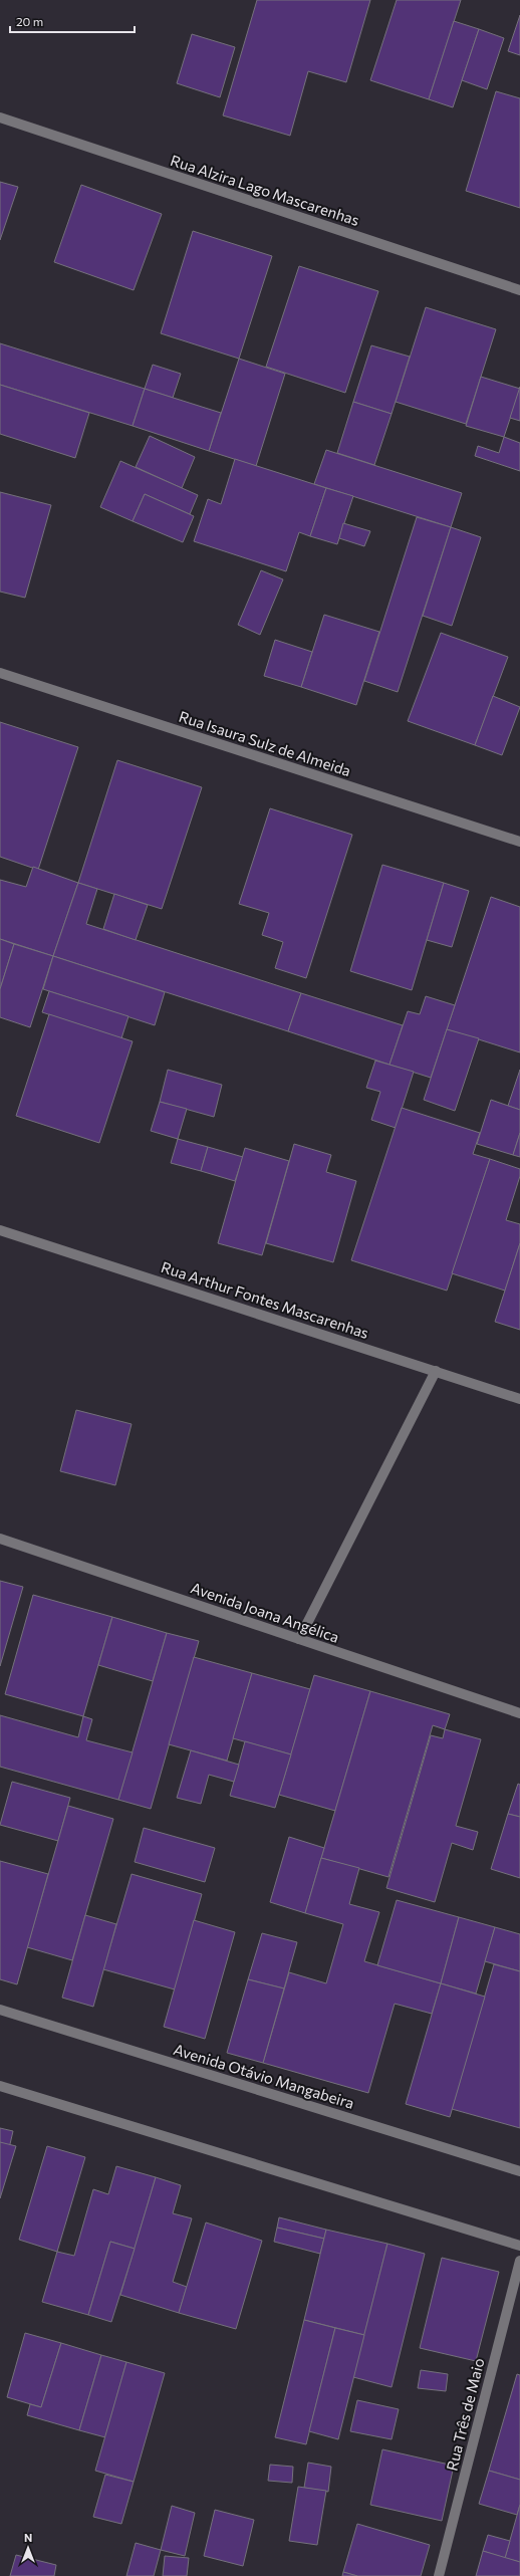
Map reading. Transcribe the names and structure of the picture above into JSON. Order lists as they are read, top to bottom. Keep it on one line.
{"streets":{"street":["Rua Alzira Lago Mascarenhas","Rua Isaura Sulz de Almeida","Rua Arthur Fontes Mascarenhas","Avenida Joana Angélica","Avenida Otávio Mangabeira","Rua Três de Maio"]},"scale_bar":"20 m","north":"top"}
